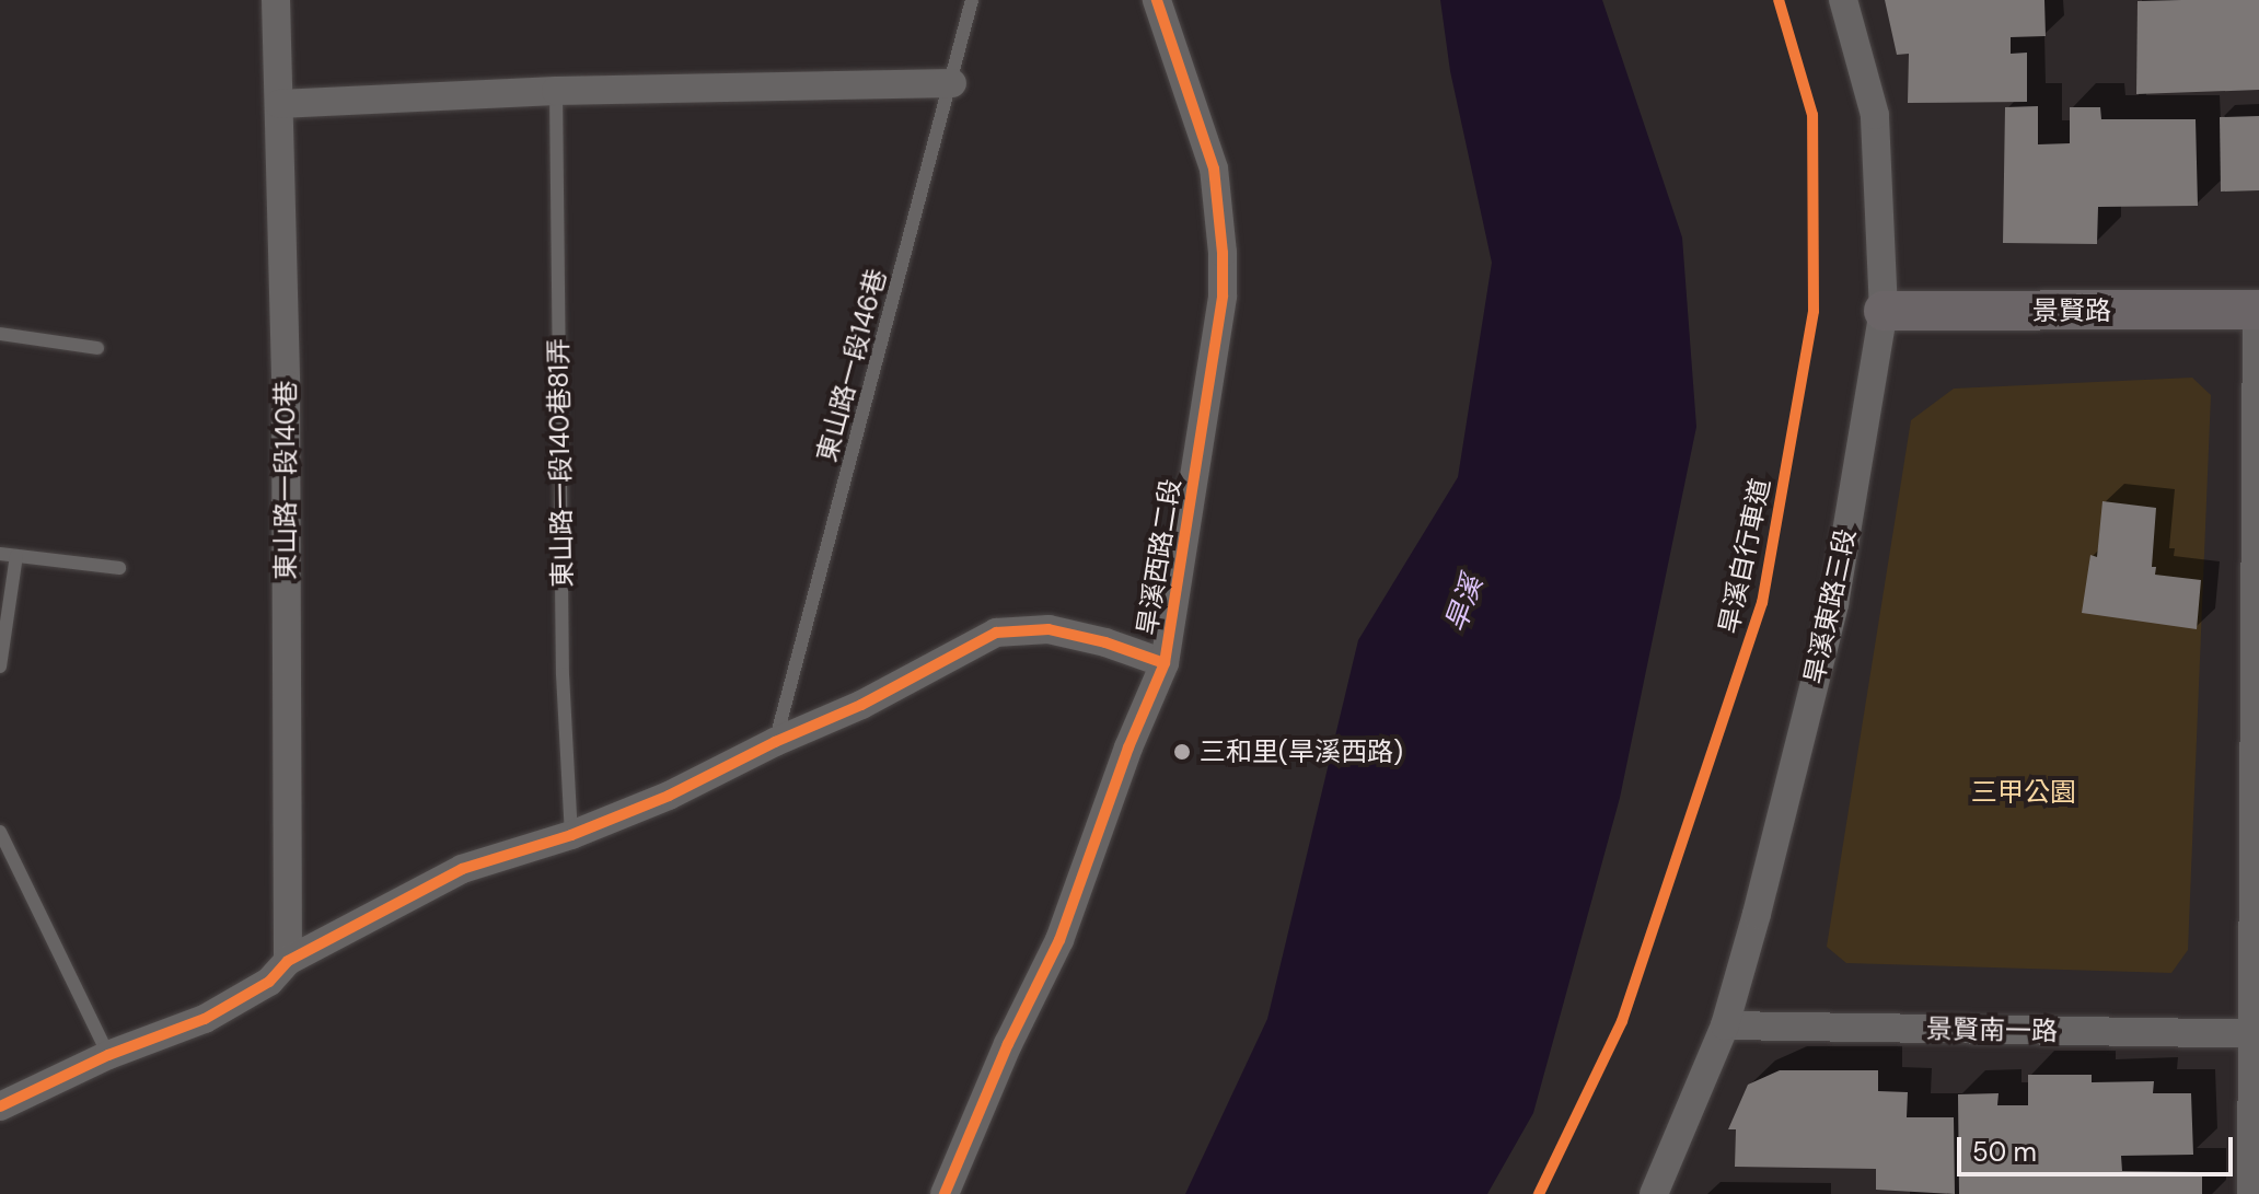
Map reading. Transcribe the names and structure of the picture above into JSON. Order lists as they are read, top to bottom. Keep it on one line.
{"streets":{"street":["景賢路","東山路一段140巷","旱溪西路二段","旱溪東路三段","景賢南一路"],"lane":["東山路一段146巷","東山路一段140巷81弄"],"cycle path":["旱溪自行車道"]},"crossings":[["景賢路","旱溪東路三段"],["旱溪東路三段","景賢南一路"]],"water":["旱溪"],"parks":["三甲公園"],"places":["三和里(旱溪西路)"],"scale_bar":"50 m"}
